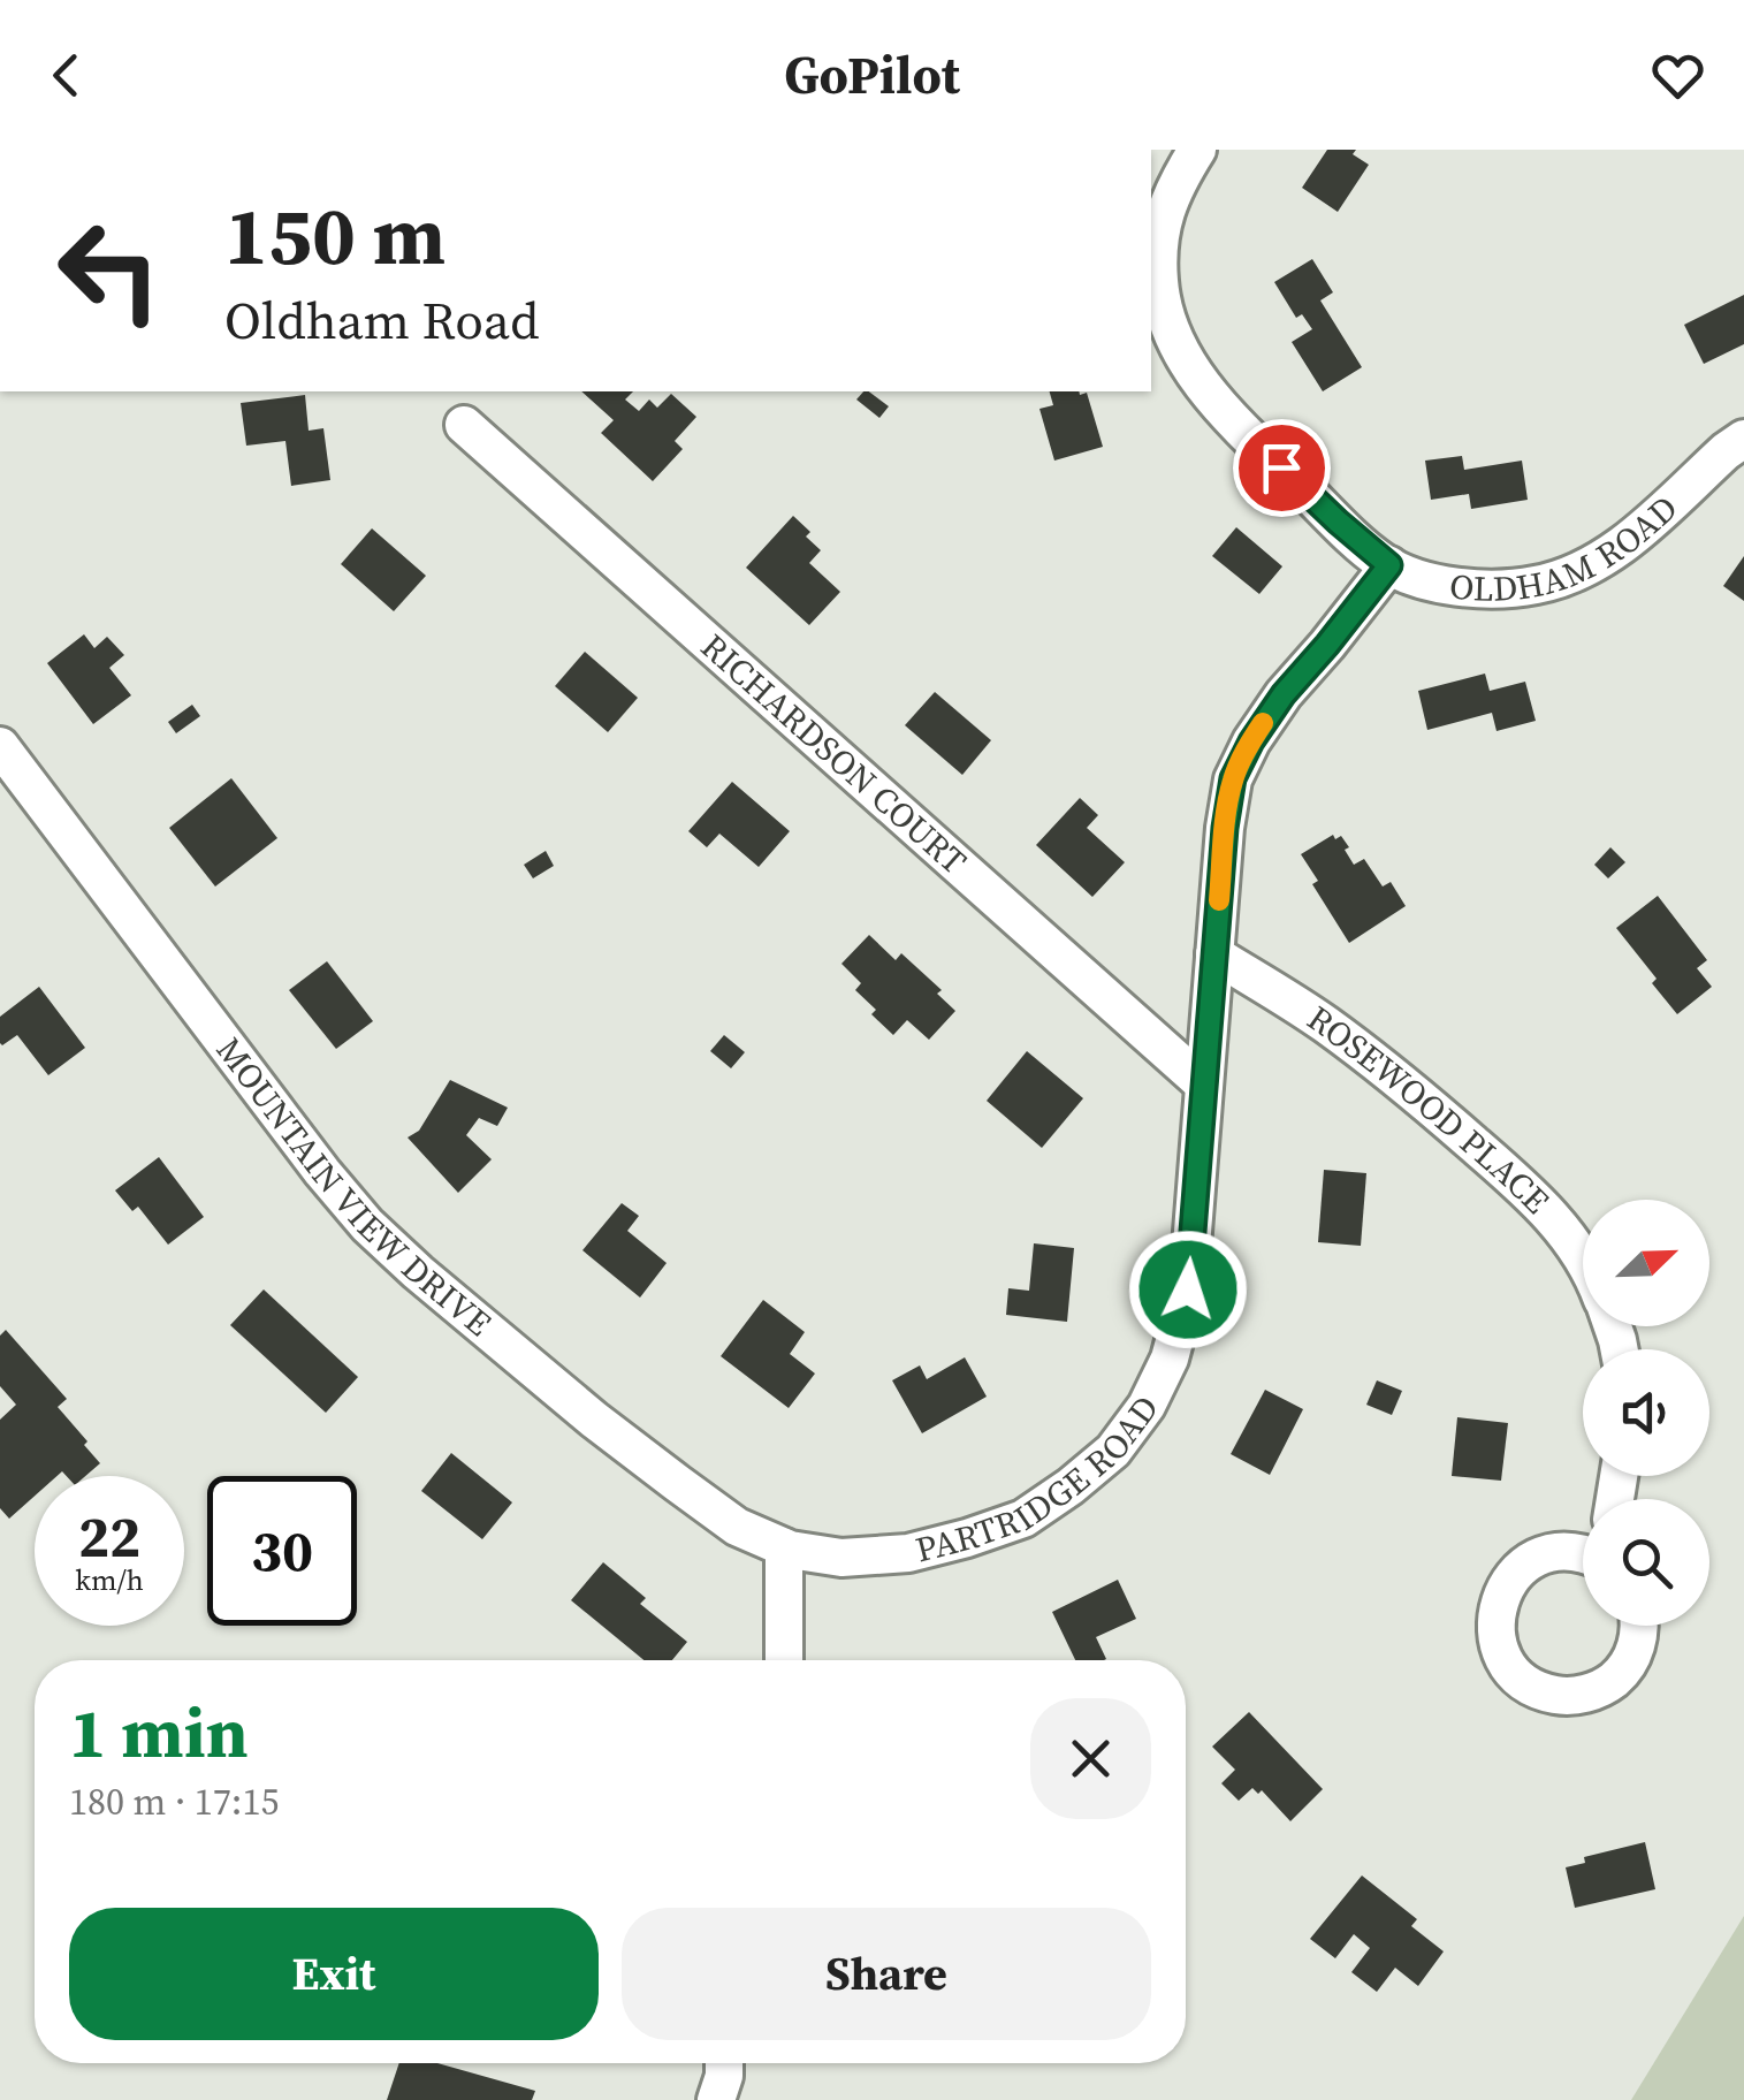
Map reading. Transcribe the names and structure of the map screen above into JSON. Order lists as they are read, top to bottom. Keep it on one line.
{"streets":{"street":["OLDHAM ROAD","RICHARDSON COURT","ROSEWOOD PLACE","MOUNTAIN VIEW DRIVE","PARTRIDGE ROAD"]},"crossings":[["OLDHAM ROAD","PARTRIDGE ROAD"],["RICHARDSON COURT","PARTRIDGE ROAD"],["ROSEWOOD PLACE","PARTRIDGE ROAD"],["MOUNTAIN VIEW DRIVE","PARTRIDGE ROAD"]],"north":"top right","page":{"header":"GoPilot","turn":["150 m","Oldham Road"],"speed":"22 km/h","limit":"30","heading":["1 min","180 m · 17:15"],"buttons":["Exit","Share"]}}
